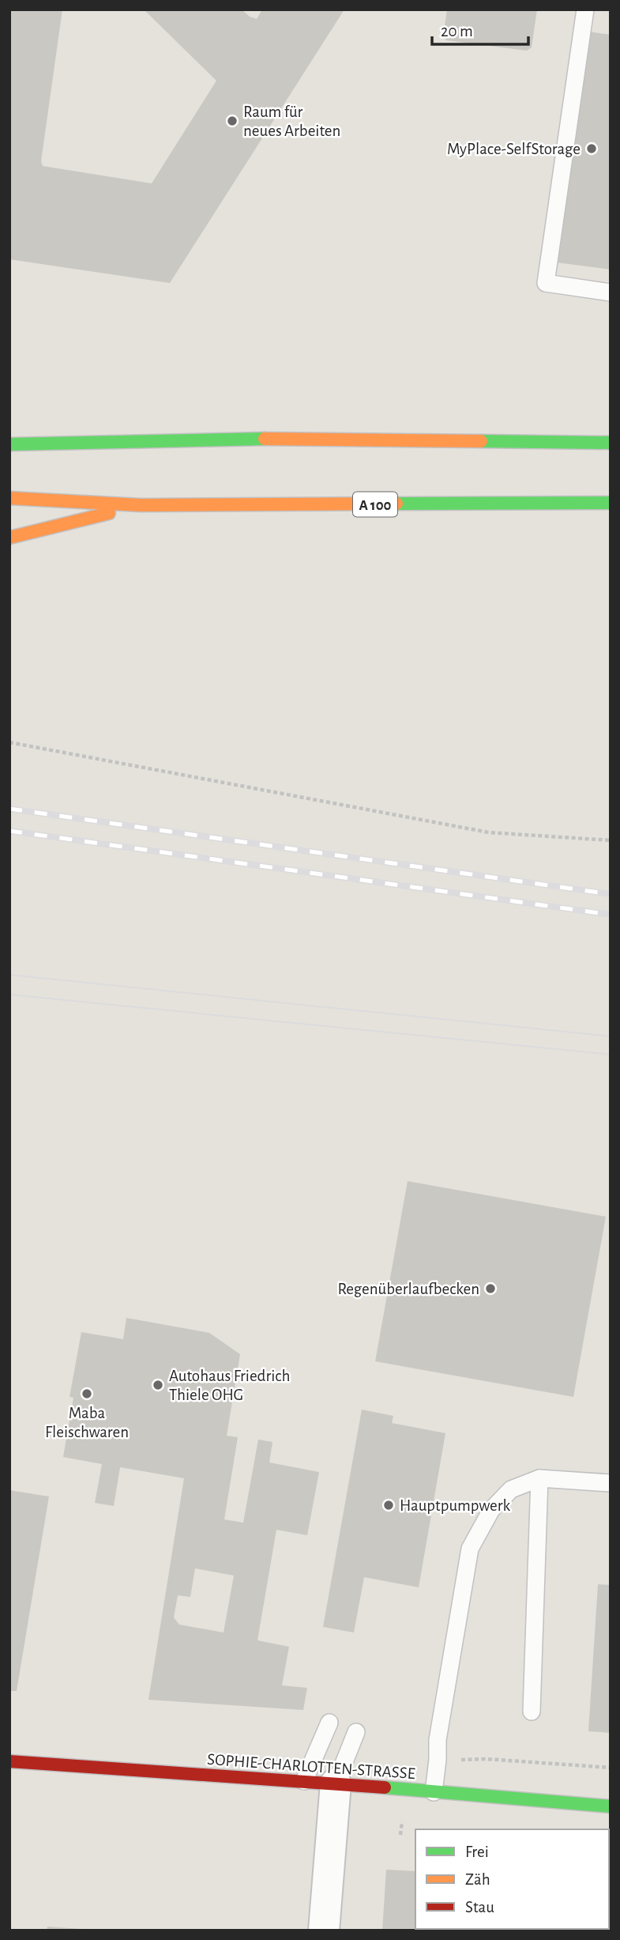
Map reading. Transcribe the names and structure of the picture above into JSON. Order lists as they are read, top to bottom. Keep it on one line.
{"streets":{"main road":["A 100","SOPHIE-CHARLOTTEN-STRASSE"]},"places":["Raum für neues Arbeiten","MyPlace-SelfStorage","Regenüberlaufbecken","Autohaus Friedrich Thiele OHG","Maba Fleischwaren","Hauptpumpwerk"],"legend":["Frei","Zäh","Stau"],"scale_bar":"20 m"}
